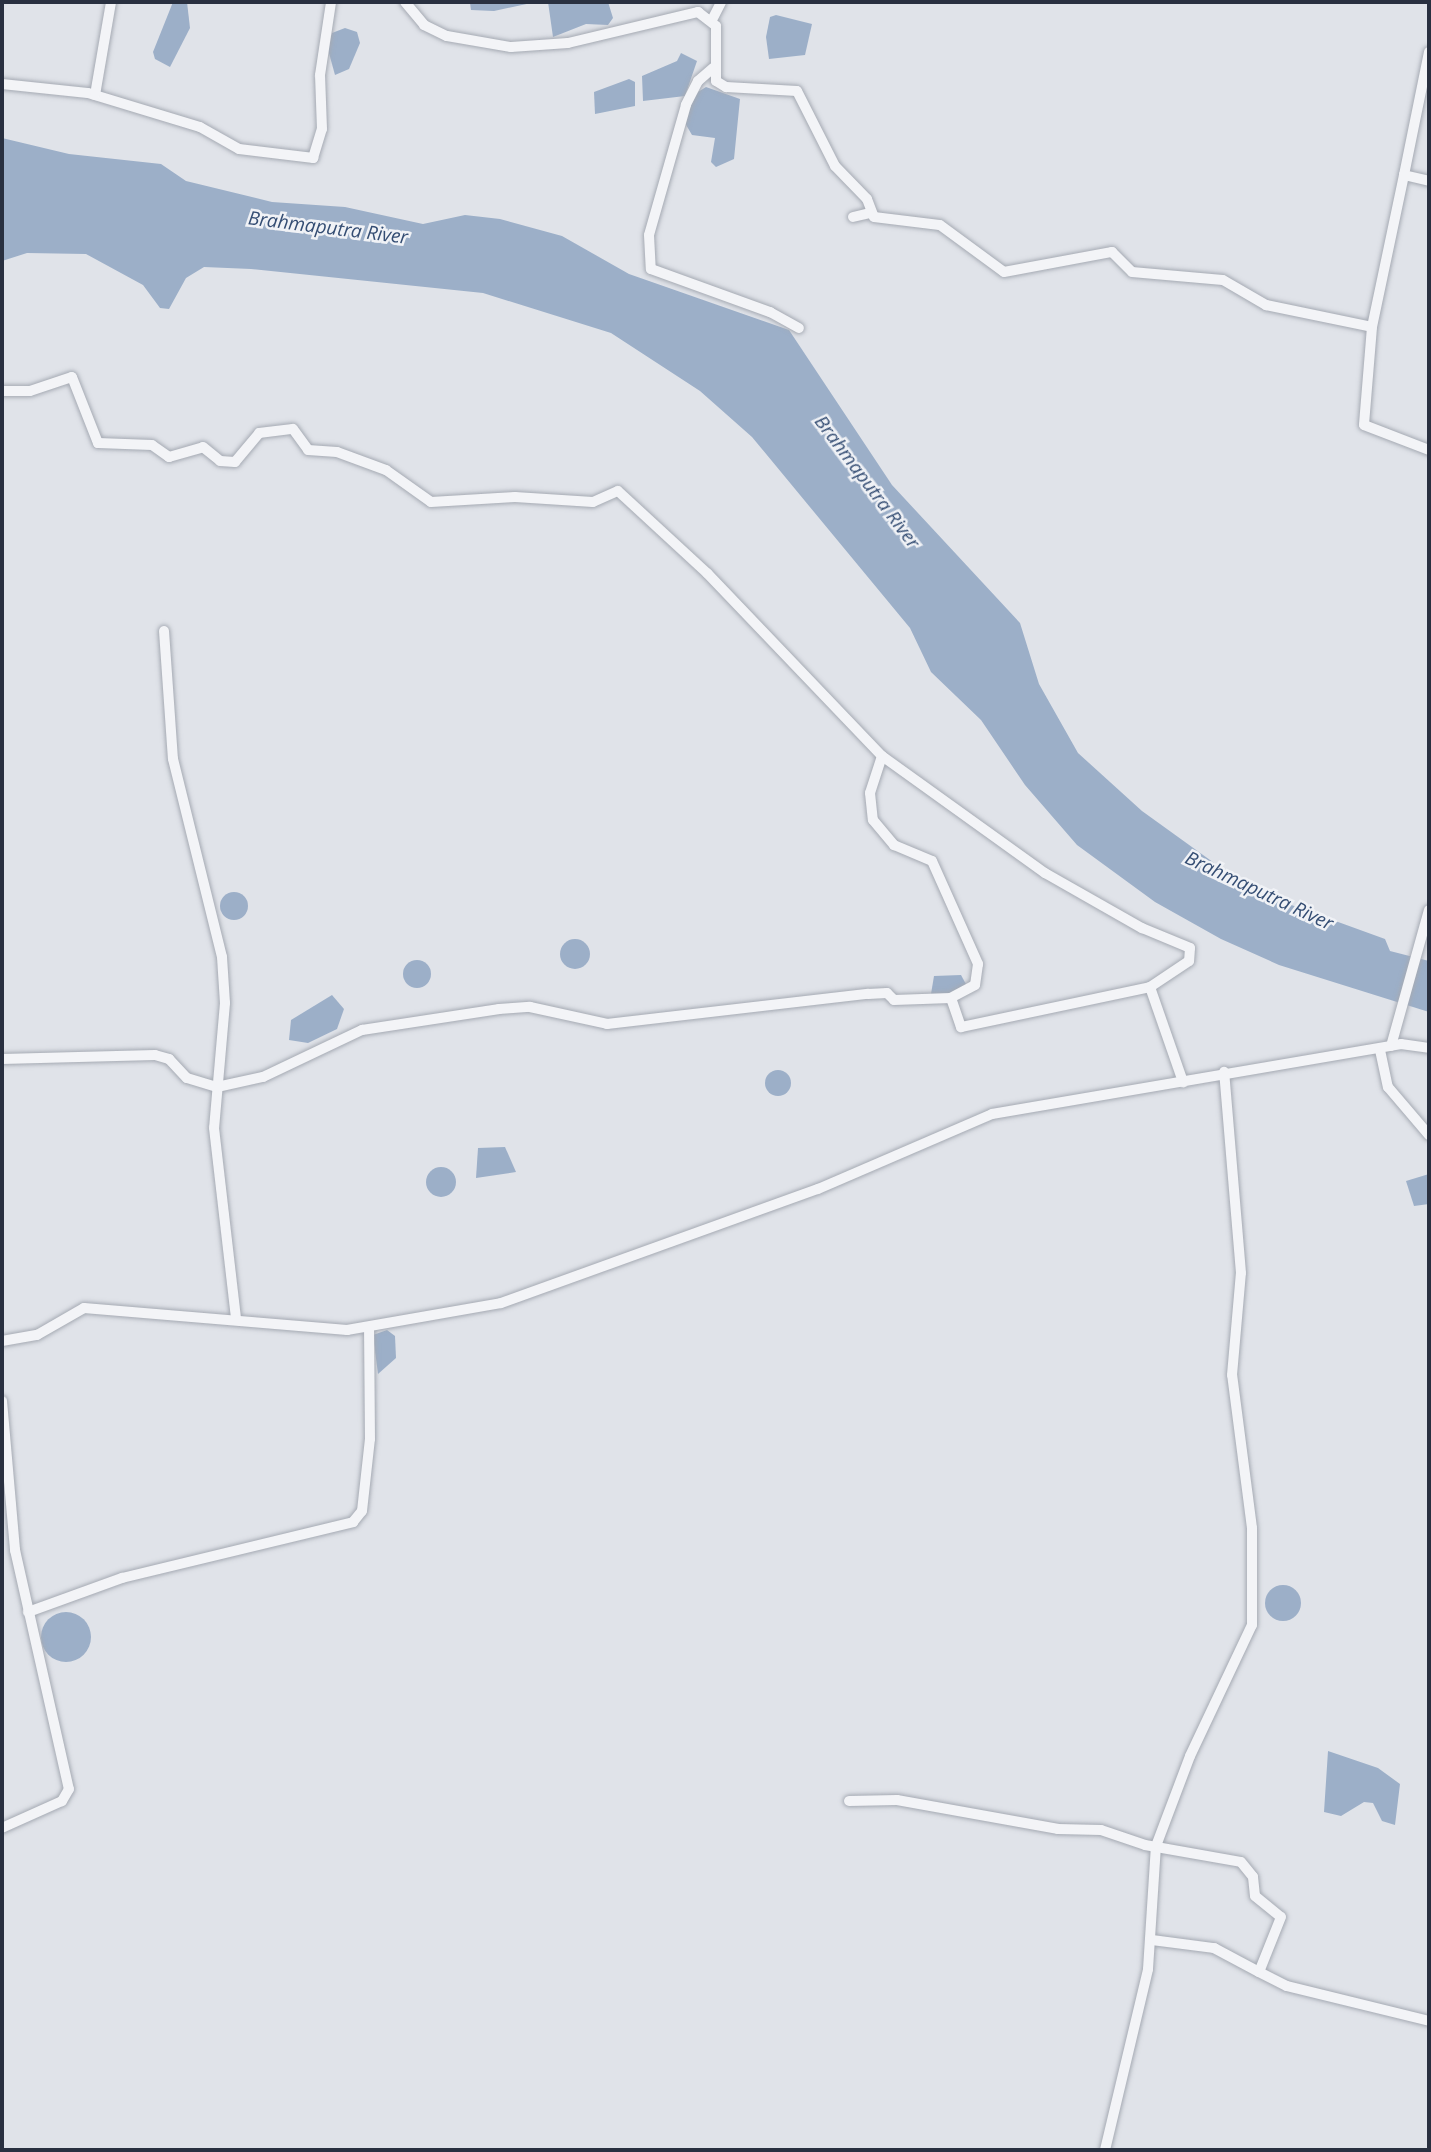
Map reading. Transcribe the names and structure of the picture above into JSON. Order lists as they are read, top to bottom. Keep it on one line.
{"water":["Brahmaputra River"]}
